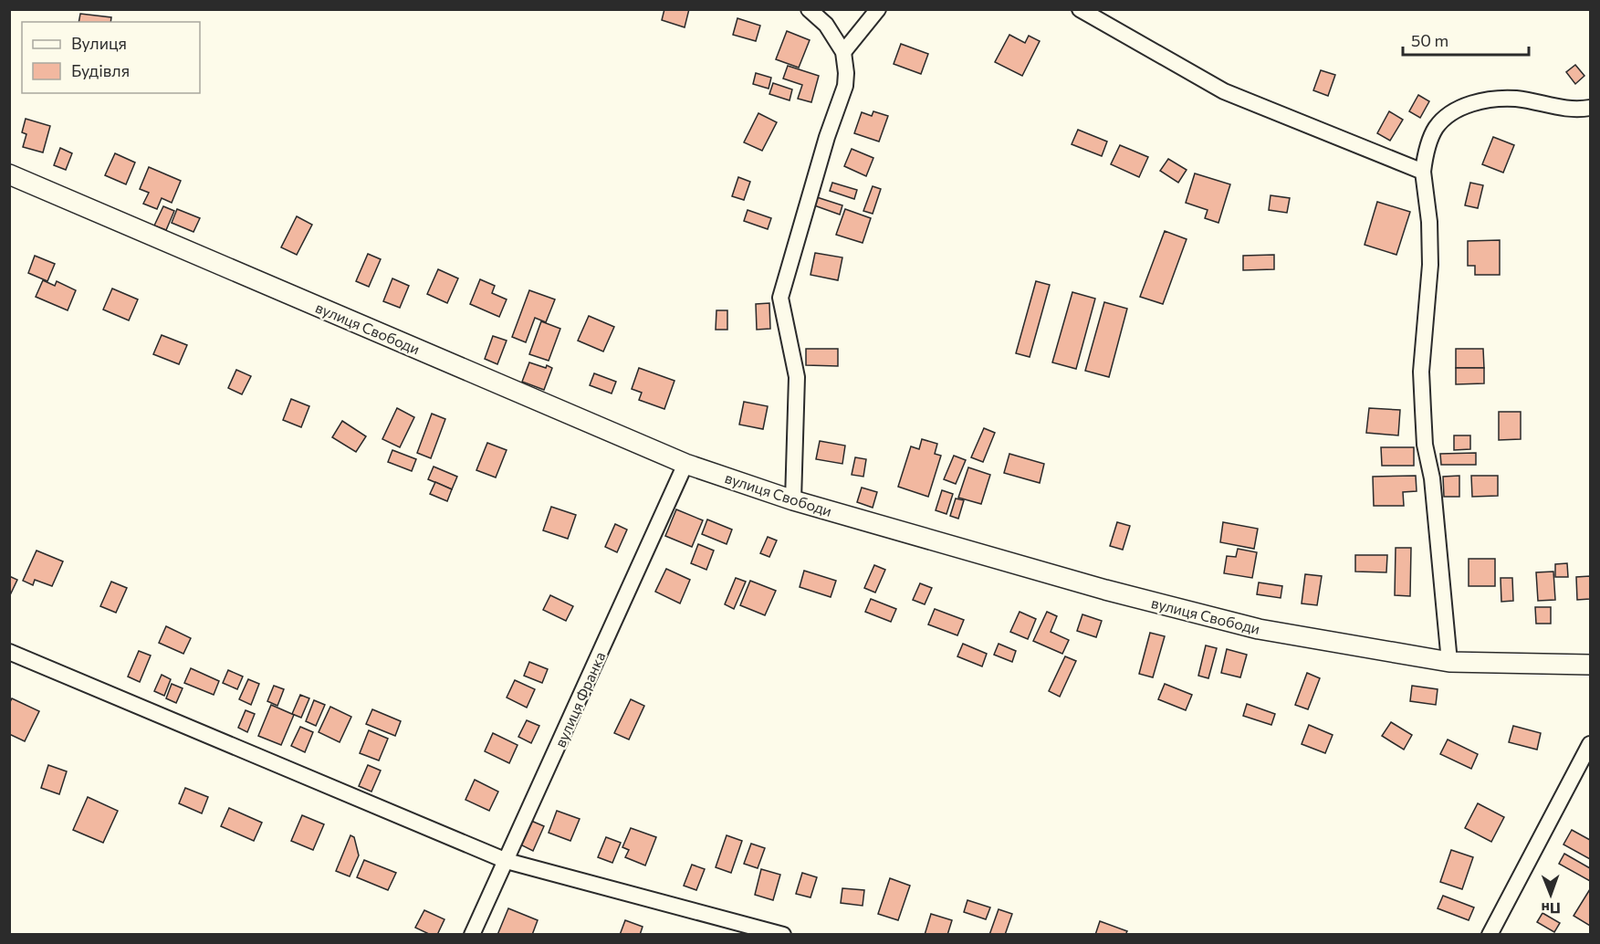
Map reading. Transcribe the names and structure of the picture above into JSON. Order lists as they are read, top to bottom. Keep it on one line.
{"streets":{"street":["вулиця Свободи","вулиця Франка"]},"crossings":[["вулиця Свободи","вулиця Франка"]],"legend":["Вулиця","Будівля"],"scale_bar":"50 m","north":"bottom"}
